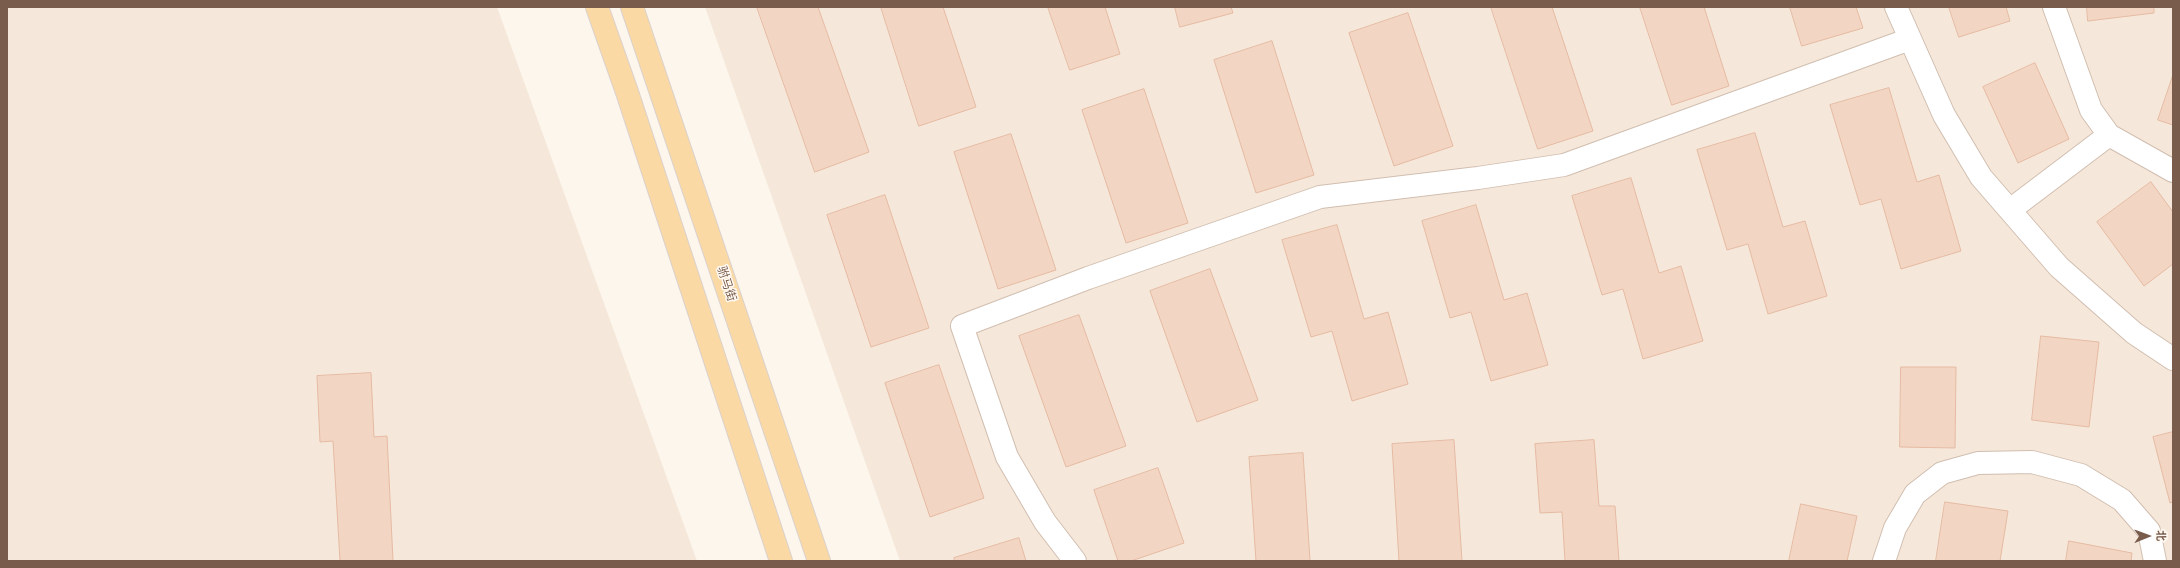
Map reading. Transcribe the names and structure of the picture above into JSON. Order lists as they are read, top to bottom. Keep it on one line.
{"streets":{"main road":["驸马街"]},"north":"right"}
